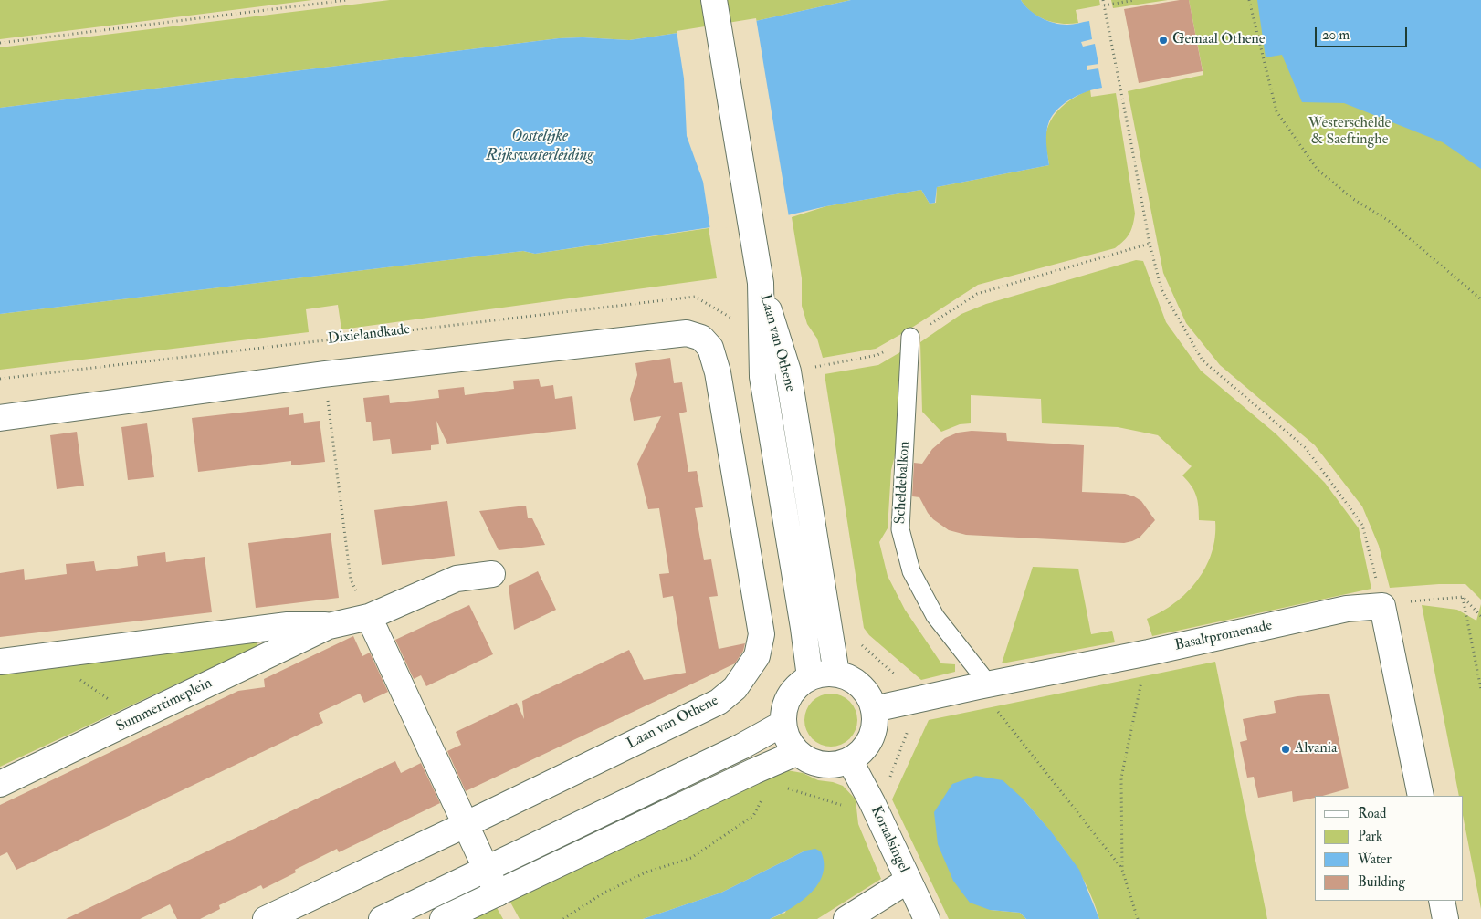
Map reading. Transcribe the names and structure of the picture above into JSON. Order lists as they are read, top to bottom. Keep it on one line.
{"streets":{"street":["Laan van Othene","Basaltpromenade","Summertimeplein","Koraalsingel"],"lane":["Scheldebalkon"],"path":["Dixielandkade"]},"crossings":[["Laan van Othene","Basaltpromenade"],["Laan van Othene","Koraalsingel"],["Scheldebalkon","Basaltpromenade"],["Basaltpromenade","Koraalsingel"]],"water":["Oostelijke Rijkswaterleiding"],"parks":["Westerschelde & Saeftinghe"],"places":["Gemaal Othene","Alvania"],"legend":["Road","Park","Water","Building"],"scale_bar":"20 m"}
